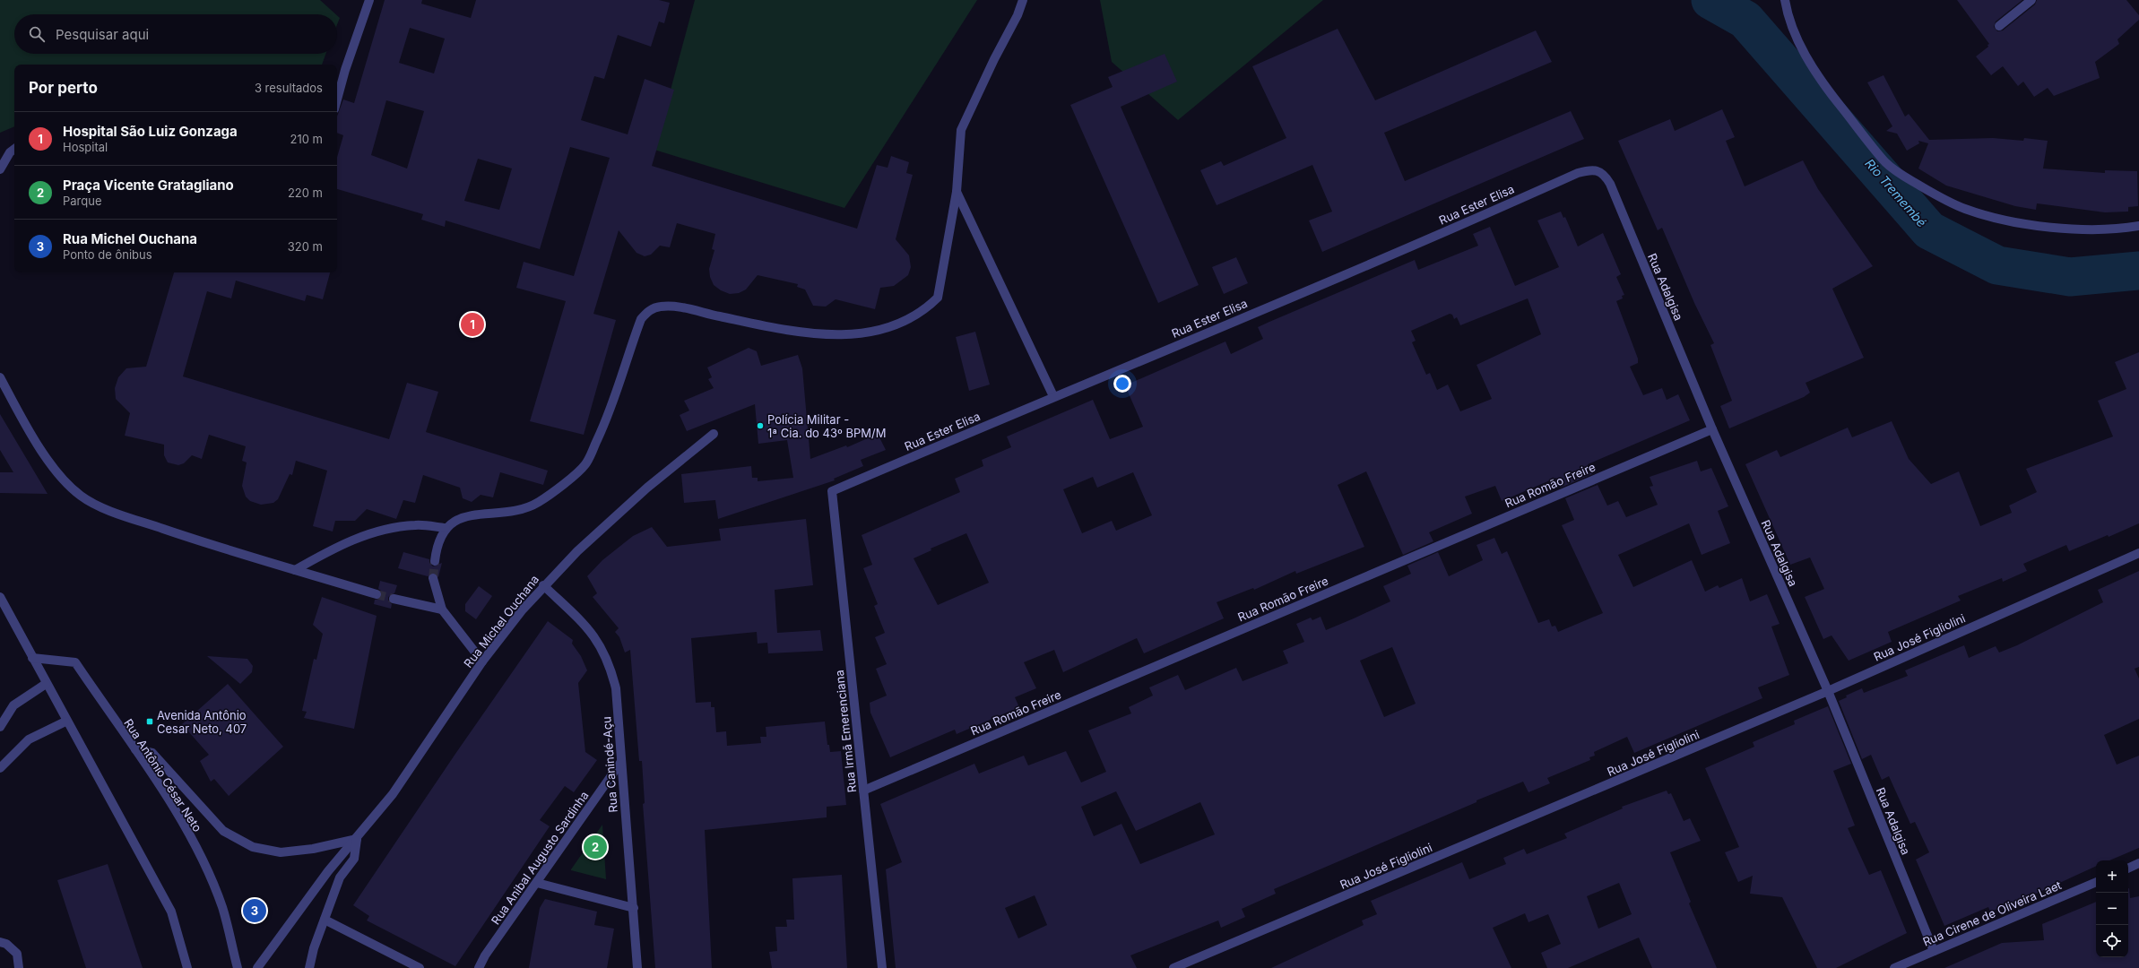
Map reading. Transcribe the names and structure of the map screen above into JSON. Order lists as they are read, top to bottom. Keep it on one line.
{"streets":{"street":["Rua Ester Elisa","Rua Adalgisa","Rua Romão Freire","Rua Michel Ouchana","Rua José Figliolini","Rua Irmã Emerenciana","Rua Canindé-Açu","Rua Antônio César Neto","Rua Anibal Augusto Sardinha","Rua Cirene de Oliveira Laet"]},"crossings":[["Rua Ester Elisa","Rua Adalgisa"],["Rua Ester Elisa","Rua Irmã Emerenciana"],["Rua Adalgisa","Rua Romão Freire"],["Rua Adalgisa","Rua José Figliolini"],["Rua Adalgisa","Rua Cirene de Oliveira Laet"],["Rua Romão Freire","Rua Irmã Emerenciana"],["Rua Michel Ouchana","Rua Canindé-Açu"],["Rua Canindé-Açu","Rua Anibal Augusto Sardinha"]],"water":["Rio Tremembé"],"places":{"other":["Polícia Militar - 1ª Cia. do 43º BPM/M"],"transit":["Avenida Antônio Cesar Neto, 407"]},"page":{"search":"Pesquisar aqui","heading":["Por perto","3 resultados"],"list":[{"mark":"1","name":"Hospital São Luiz Gonzaga","note":"Hospital","value":"210 m"},{"mark":"2","name":"Praça Vicente Gratagliano","note":"Parque","value":"220 m"},{"mark":"3","name":"Rua Michel Ouchana","note":"Ponto de ônibus","value":"320 m"}],"pins":["1","2","3"],"map_buttons":["+","−"]}}
